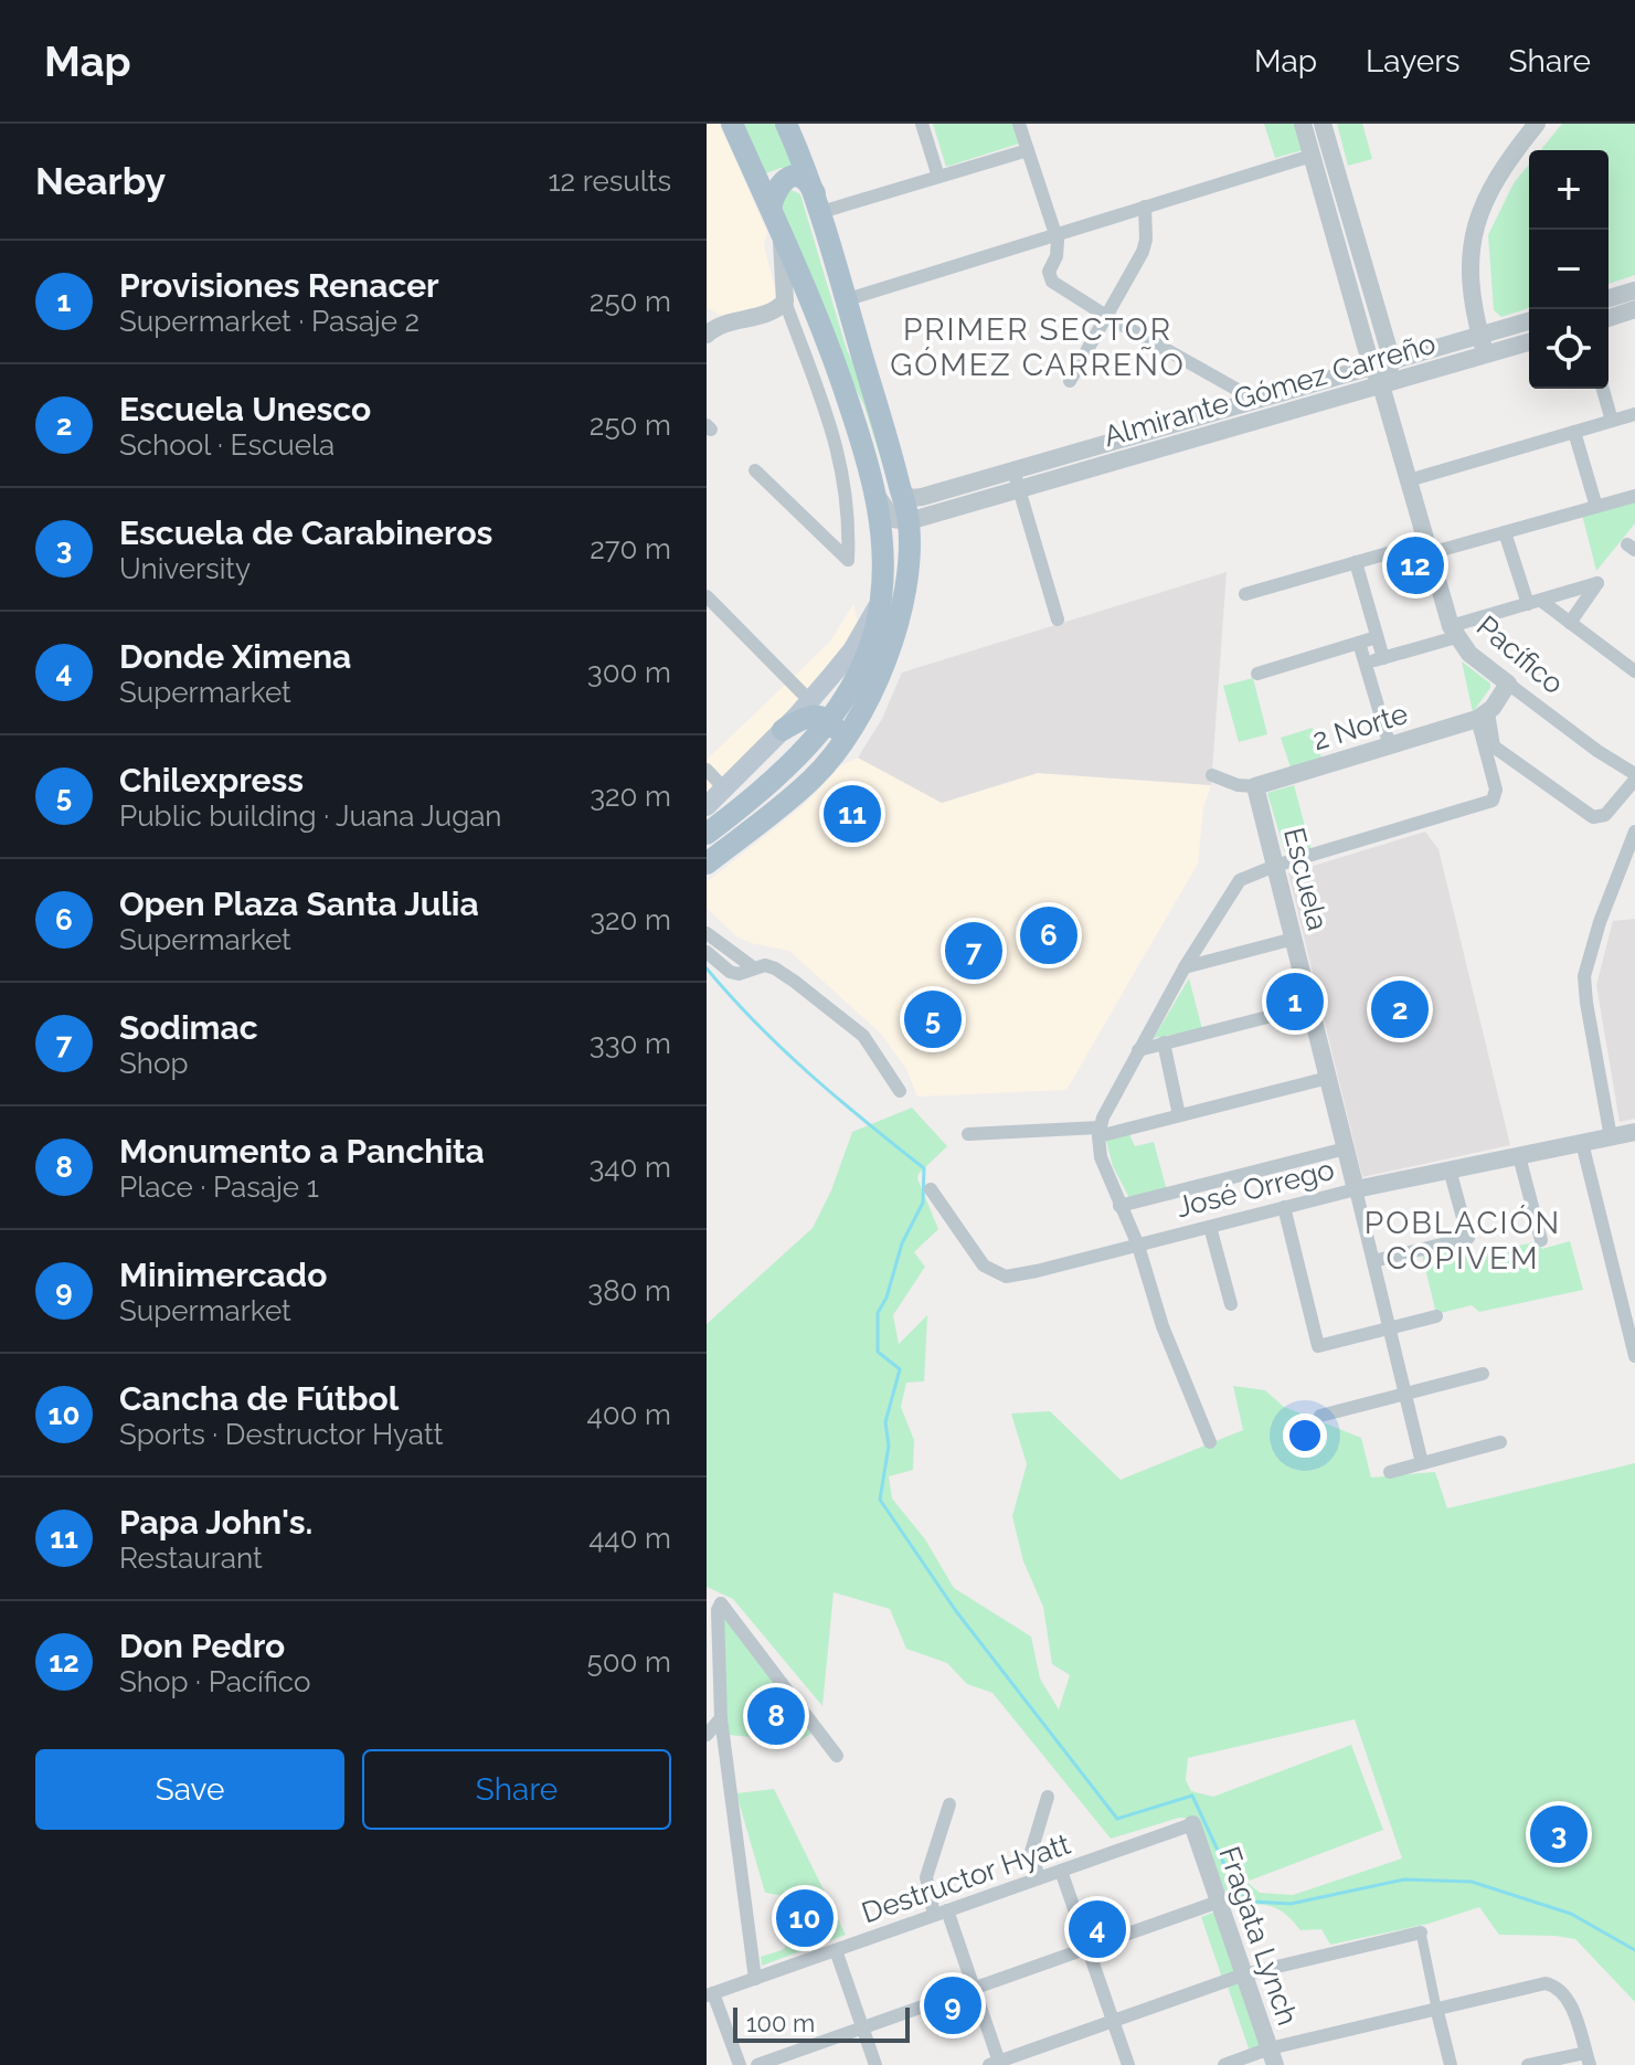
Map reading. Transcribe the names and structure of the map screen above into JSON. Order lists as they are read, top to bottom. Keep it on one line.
{"streets":{"street":["Almirante Gómez Carreño","Pacífico","2 Norte","Escuela","José Orrego","Destructor Hyatt","Fragata Lynch"]},"crossings":[["Almirante Gómez Carreño","Pacífico"],["2 Norte","Escuela"],["Escuela","José Orrego"],["Destructor Hyatt","Fragata Lynch"]],"districts":["PRIMER SECTOR GÓMEZ CARREÑO","POBLACIÓN COPIVEM"],"scale_bar":"100 m","page":{"header":"Map","nav":["Map","Layers","Share"],"heading":["Nearby","12 results"],"map_buttons":["+","−"],"list":[{"mark":"1","name":"Provisiones Renacer","note":"Supermarket · Pasaje 2","value":"250 m"},{"mark":"2","name":"Escuela Unesco","note":"School · Escuela","value":"250 m"},{"mark":"3","name":"Escuela de Carabineros","note":"University","value":"270 m"},{"mark":"4","name":"Donde Ximena","note":"Supermarket","value":"300 m"},{"mark":"5","name":"Chilexpress","note":"Public building · Juana Jugan","value":"320 m"},{"mark":"6","name":"Open Plaza Santa Julia","note":"Supermarket","value":"320 m"},{"mark":"7","name":"Sodimac","note":"Shop","value":"330 m"},{"mark":"8","name":"Monumento a Panchita","note":"Place · Pasaje 1","value":"340 m"},{"mark":"9","name":"Minimercado","note":"Supermarket","value":"380 m"},{"mark":"10","name":"Cancha de Fútbol","note":"Sports · Destructor Hyatt","value":"400 m"},{"mark":"11","name":"Papa John's.","note":"Restaurant","value":"440 m"},{"mark":"12","name":"Don Pedro","note":"Shop · Pacífico","value":"500 m"}],"pins":["12","11","6","7","1","2","5","8","3","10","4","9"],"buttons":["Save","Share"],"scale":"100 m"}}
